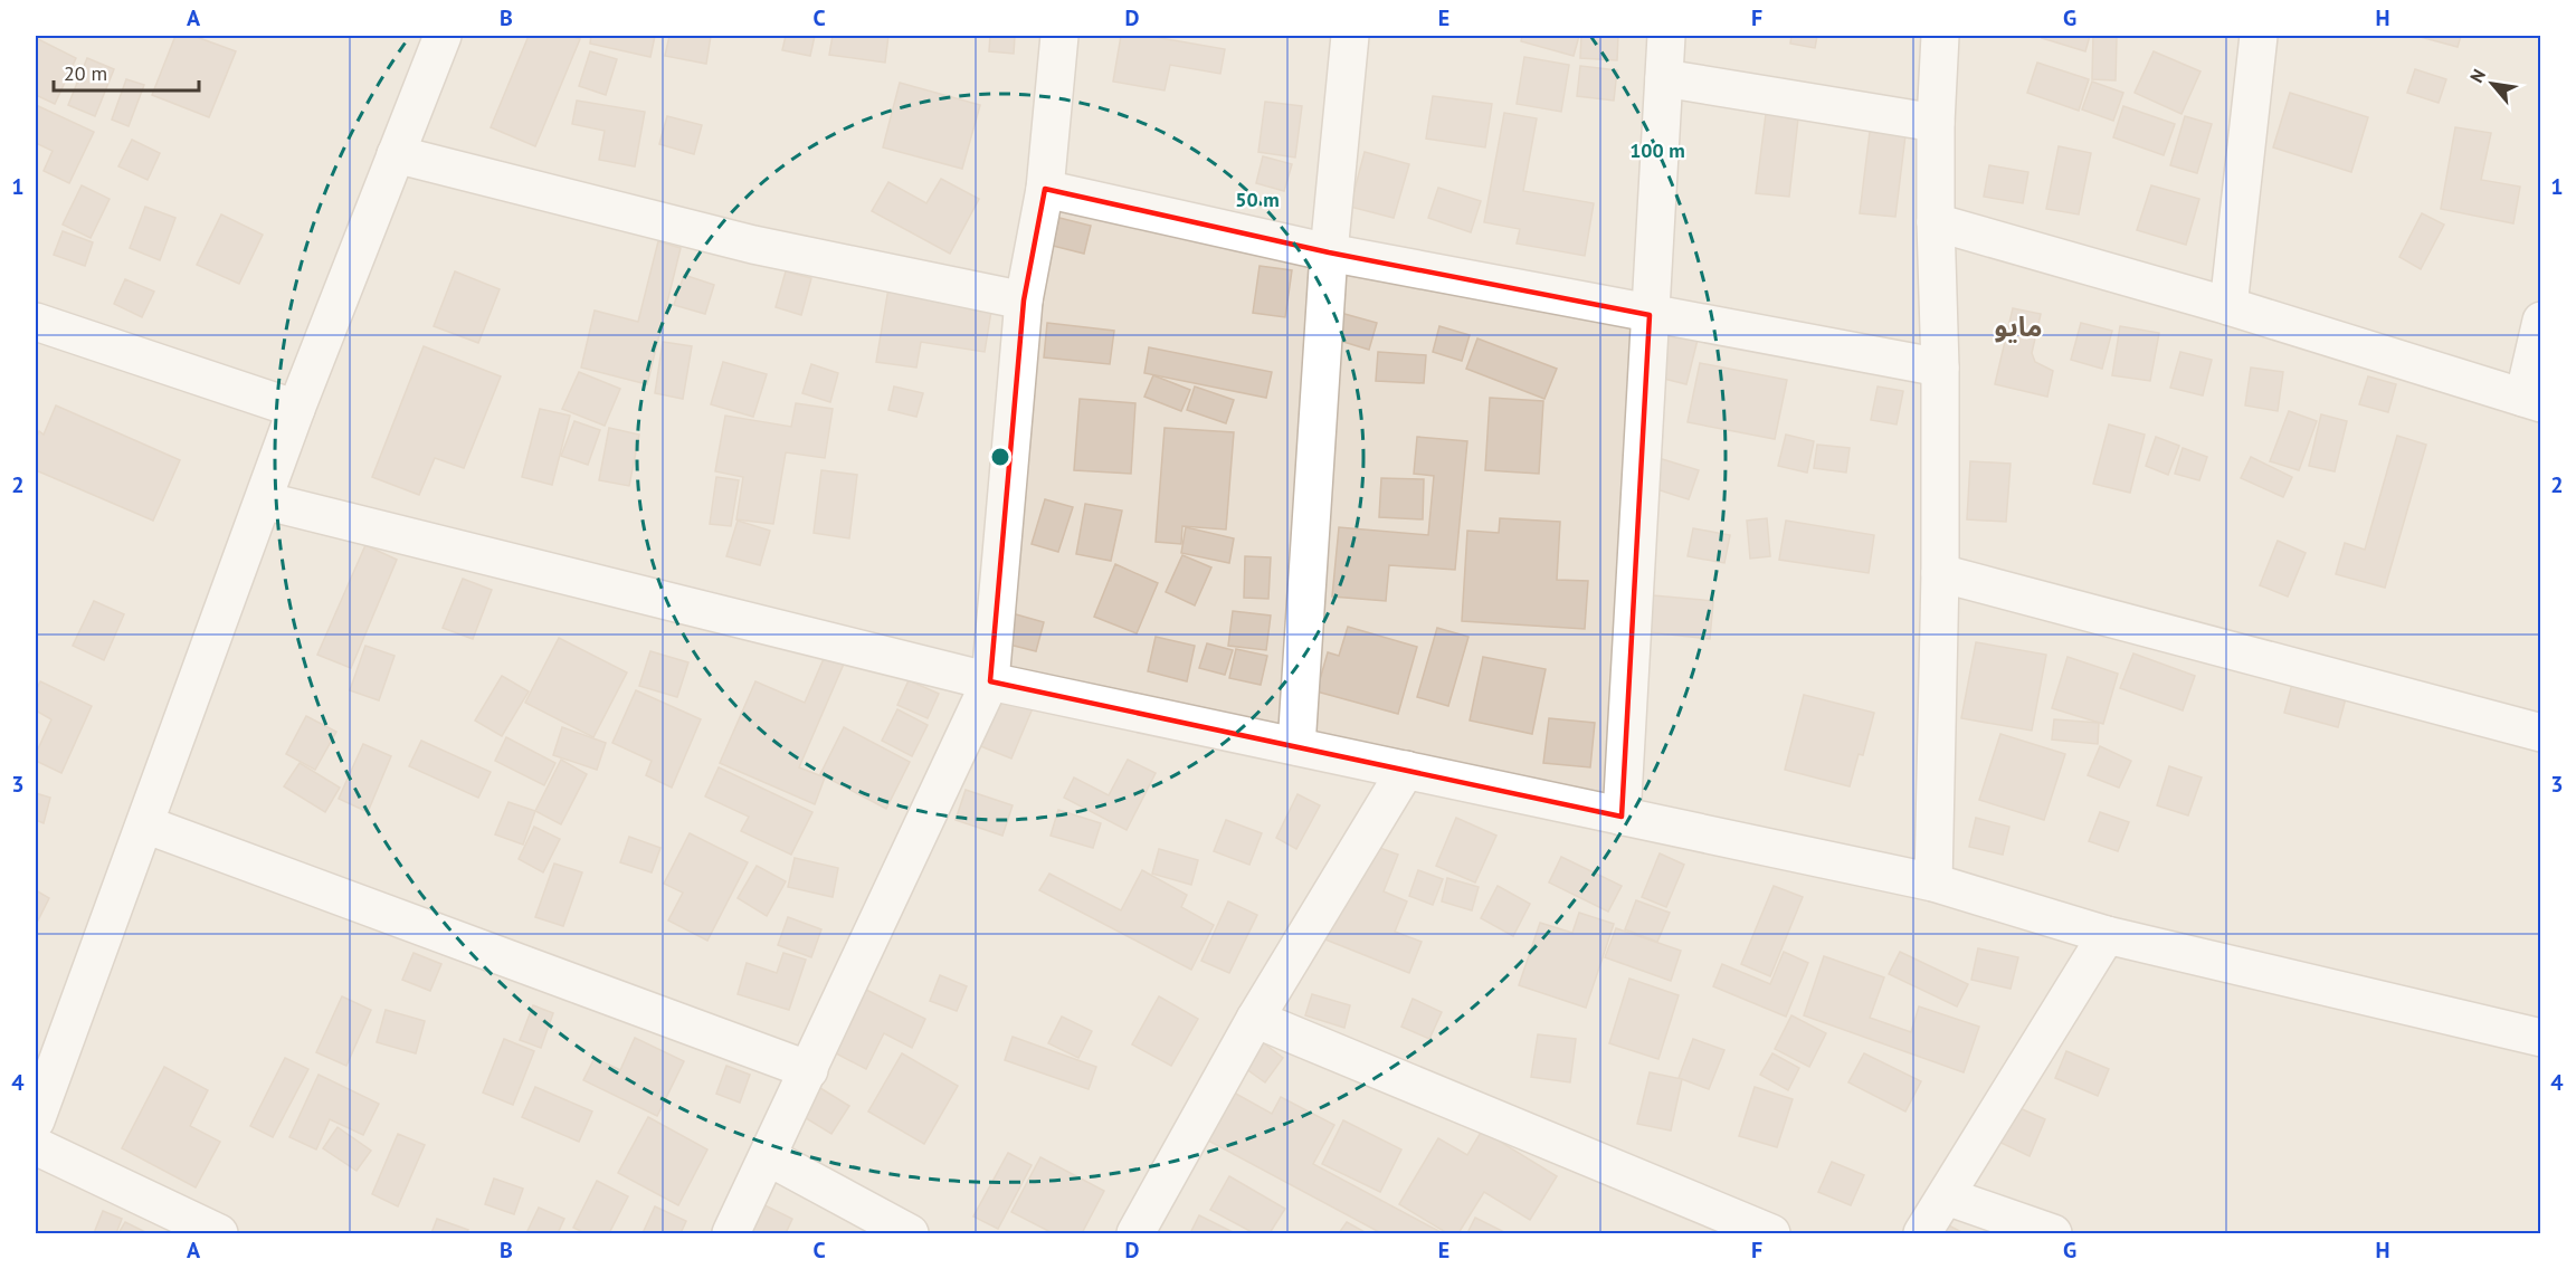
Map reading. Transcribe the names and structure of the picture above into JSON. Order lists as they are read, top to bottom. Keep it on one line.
{"districts":["مايو"],"scale_bar":"20 m","north":"top left","grid":{"columns":["A","B","C","D","E","F","G","H"],"rows":["1","2","3","4"]},"rings":["100 m","50 m"]}
